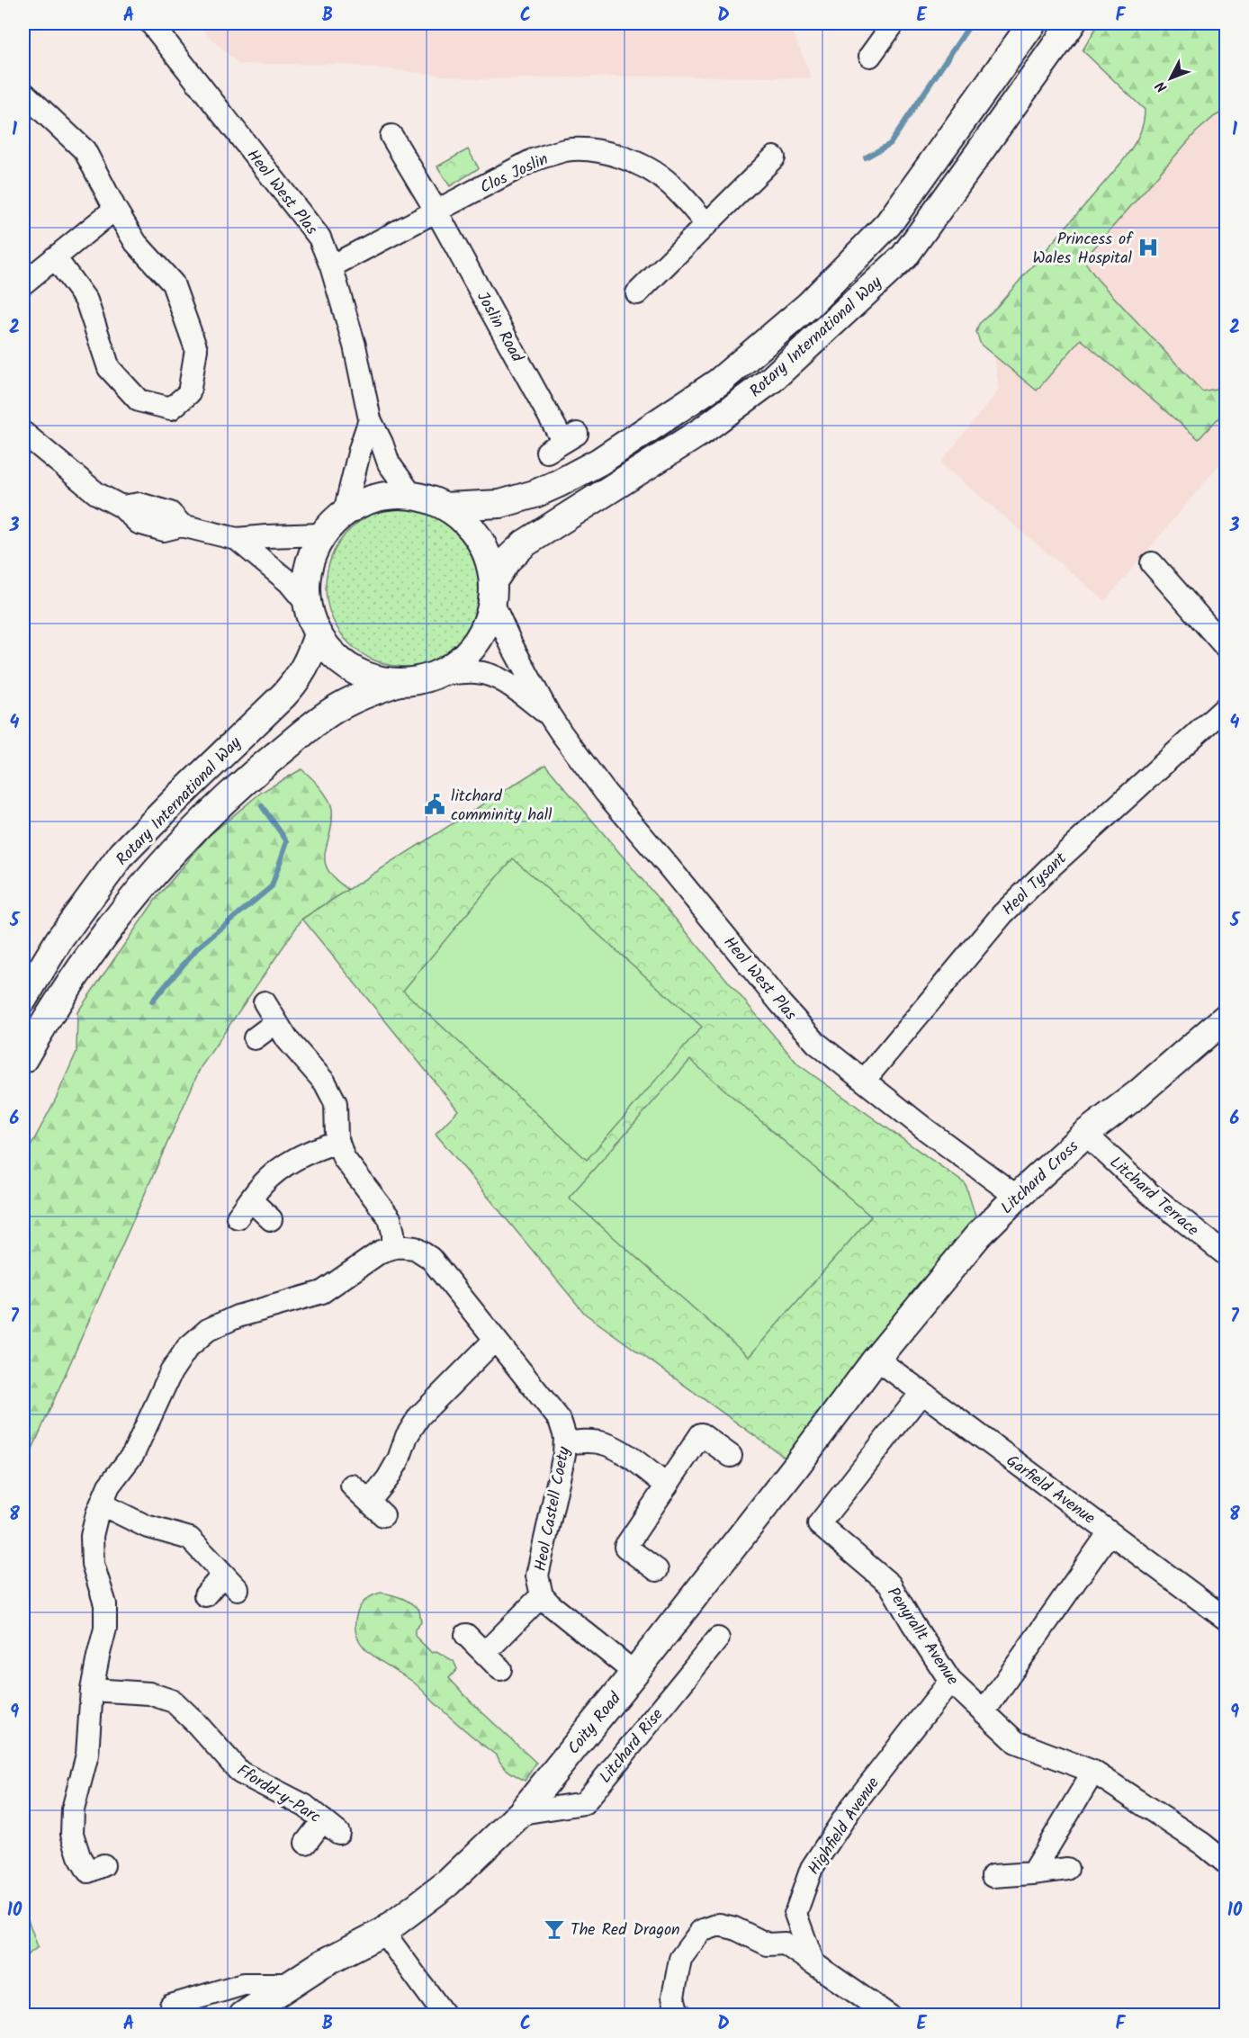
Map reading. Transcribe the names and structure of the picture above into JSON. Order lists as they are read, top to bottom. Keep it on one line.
{"streets":{"main road":["Rotary International Way","Litchard Cross","Coity Road"],"street":["Clos Joslin","Heol West Plas","Joslin Road","Heol Tysant","Litchard Terrace","Garfield Avenue","Heol Castell Coety","Penyrallt Avenue","Litchard Rise","Ffordd-y-Parc","Highfield Avenue"]},"crossings":[["Clos Joslin","Joslin Road"],["Heol West Plas","Rotary International Way"],["Heol West Plas","Heol Tysant"],["Heol West Plas","Litchard Cross"],["Litchard Cross","Litchard Terrace"],["Litchard Cross","Garfield Avenue"],["Litchard Cross","Coity Road"],["Garfield Avenue","Penyrallt Avenue"],["Garfield Avenue","Coity Road"],["Heol Castell Coety","Coity Road"],["Penyrallt Avenue","Highfield Avenue"],["Coity Road","Litchard Rise"]],"places":{"hospital":["Princess of Wales Hospital"],"public building":["litchard comminity hall"],"bar":["The Red Dragon"]},"north":"bottom left","grid":{"columns":["A","B","C","D","E","F"],"rows":["1","2","3","4","5","6","7","8","9","10"]}}
